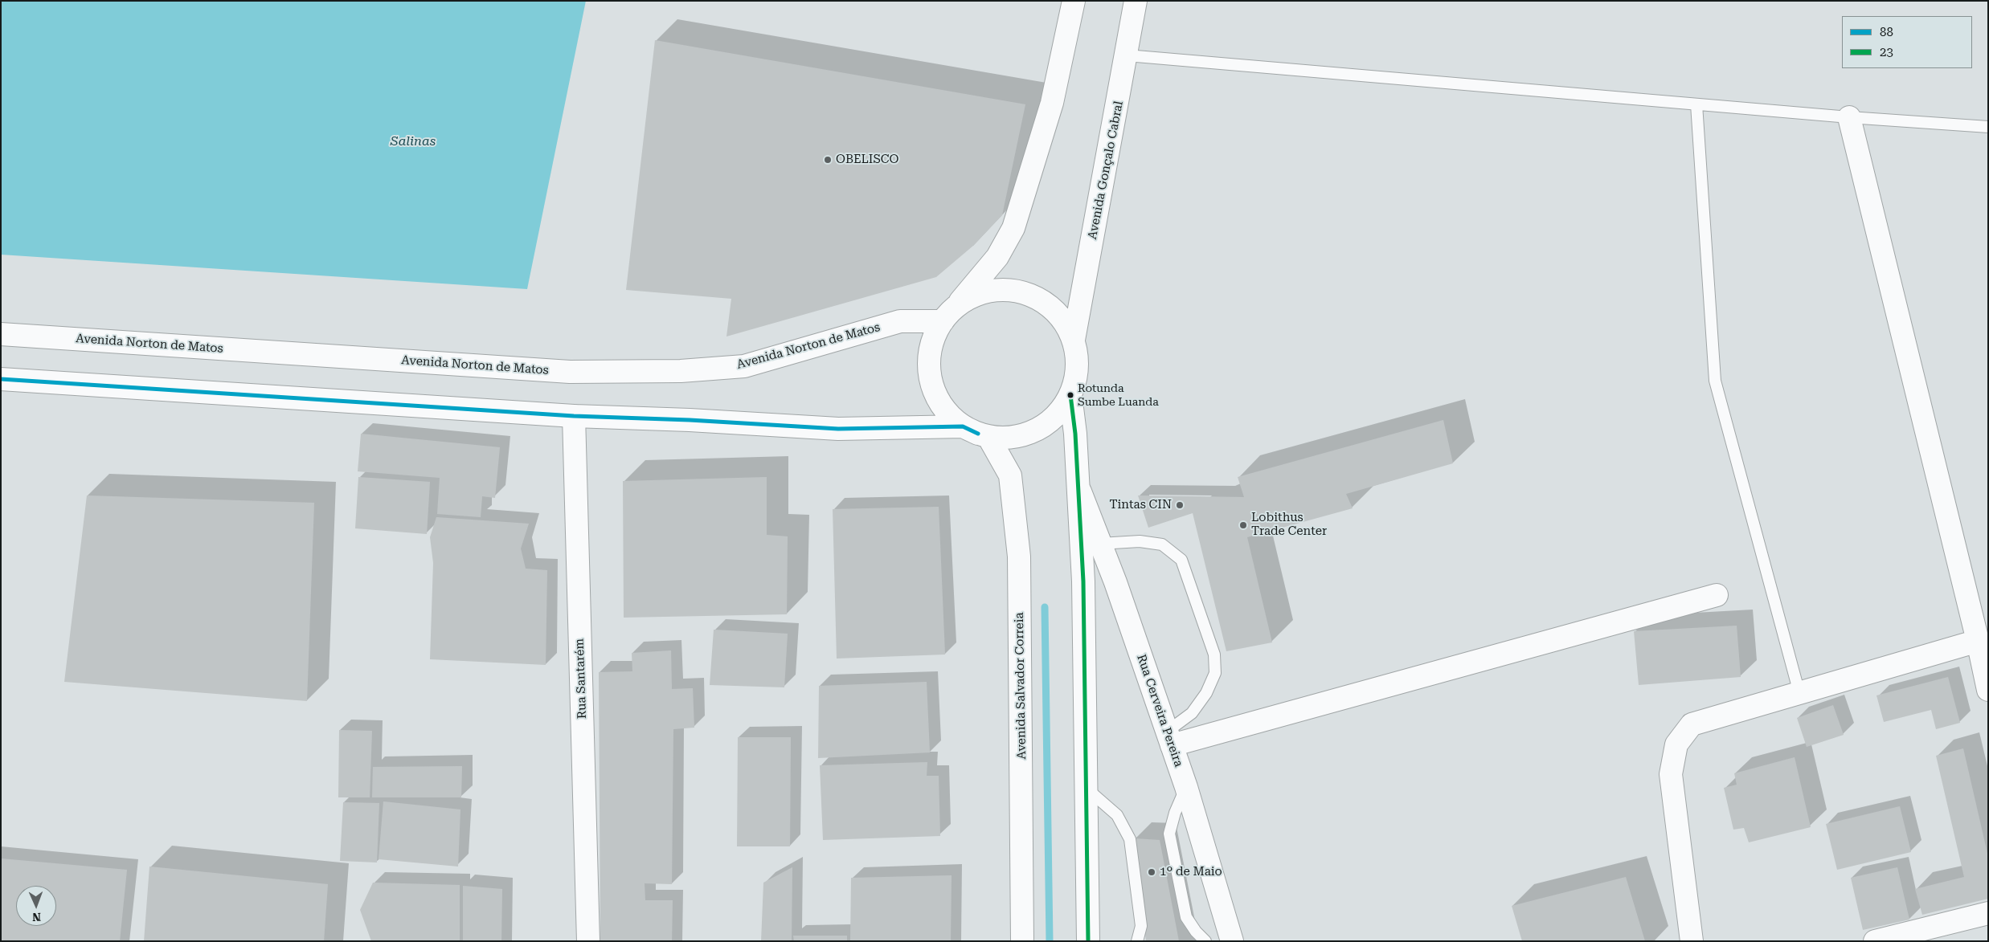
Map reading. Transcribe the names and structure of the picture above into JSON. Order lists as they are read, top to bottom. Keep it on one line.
{"streets":{"main road":["Avenida Gonçalo Cabral","Avenida Norton de Matos","Rua Santarém","Avenida Salvador Correia","Rua Cerveira Pereira"]},"water":["Salinas"],"places":["OBELISCO","Rotunda Sumbe Luanda","Tintas CIN","Lobithus Trade Center","1º de Maio"],"lines":["transit line 88","transit line 23"],"legend":["88","23"],"north":"bottom"}
